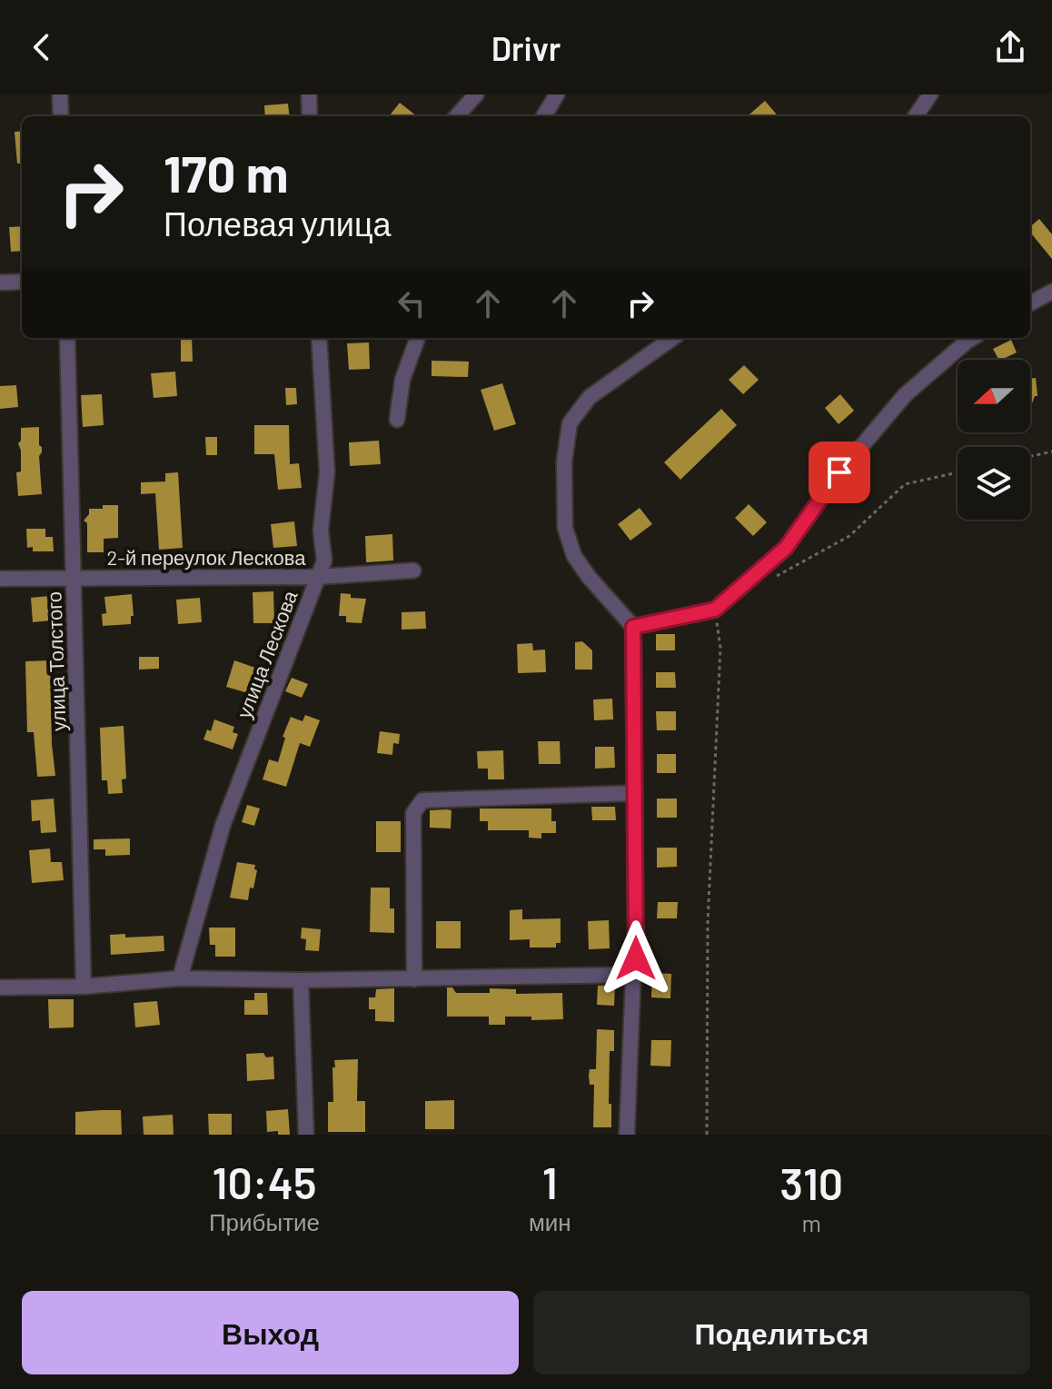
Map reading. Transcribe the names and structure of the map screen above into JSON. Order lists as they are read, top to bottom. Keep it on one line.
{"streets":{"street":["2-й переулок Лескова","улица Лескова","улица Толстого"]},"crossings":[["2-й переулок Лескова","улица Лескова"],["2-й переулок Лескова","улица Толстого"]],"north":"left","page":{"header":"Drivr","turn":["170 m","Полевая улица"],"eta":["10:45","Прибытие","1","мин","310","m"],"buttons":["Выход","Поделиться"]}}
